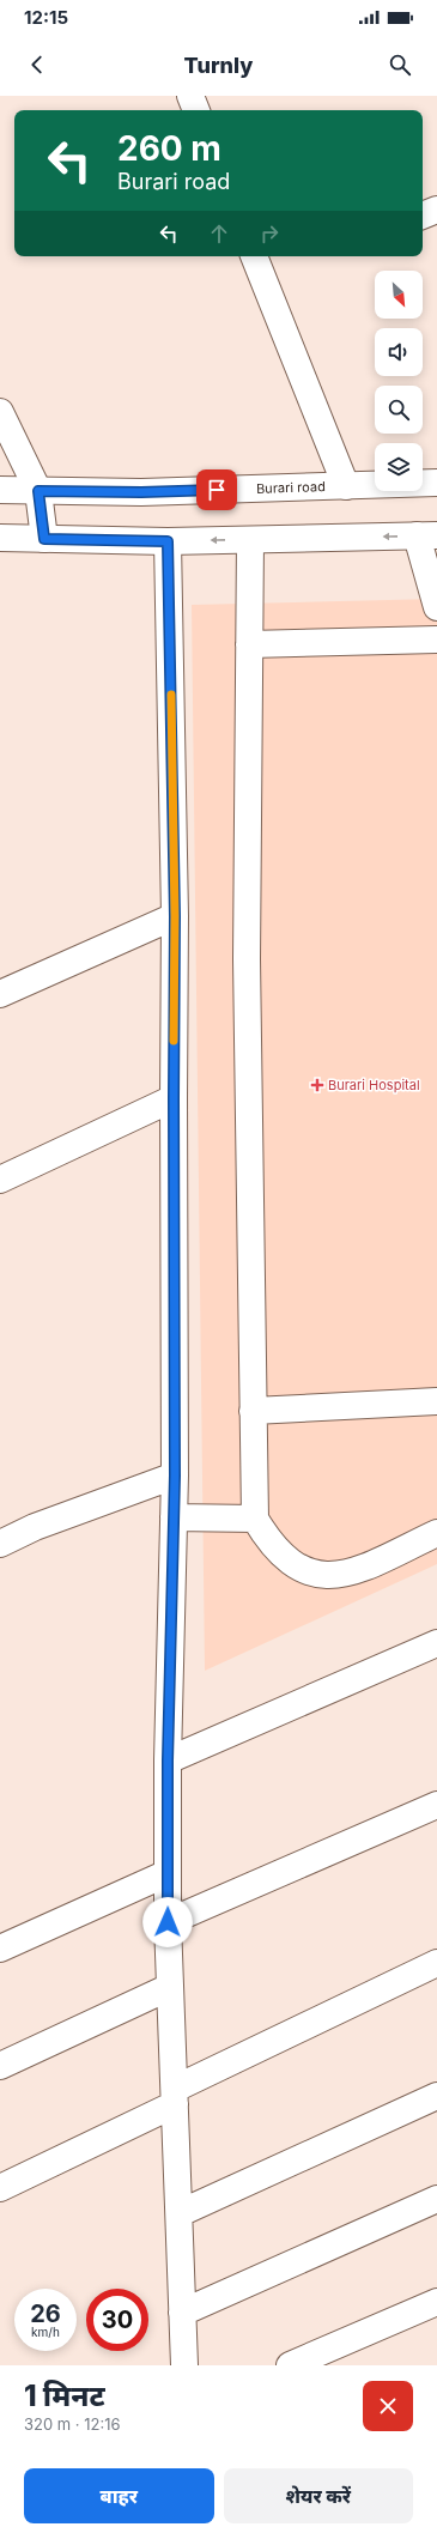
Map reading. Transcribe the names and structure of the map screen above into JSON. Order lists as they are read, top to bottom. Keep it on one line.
{"streets":{"street":["Burari road"]},"places":{"health":["Burari Hospital"]},"north":"bottom right","page":{"status":"12:15","header":"Turnly","turn":["260 m","Burari road"],"speed":"26 km/h","limit":"30","heading":["1 मिनट","320 m · 12:16"],"buttons":["बाहर","शेयर करें"]}}
